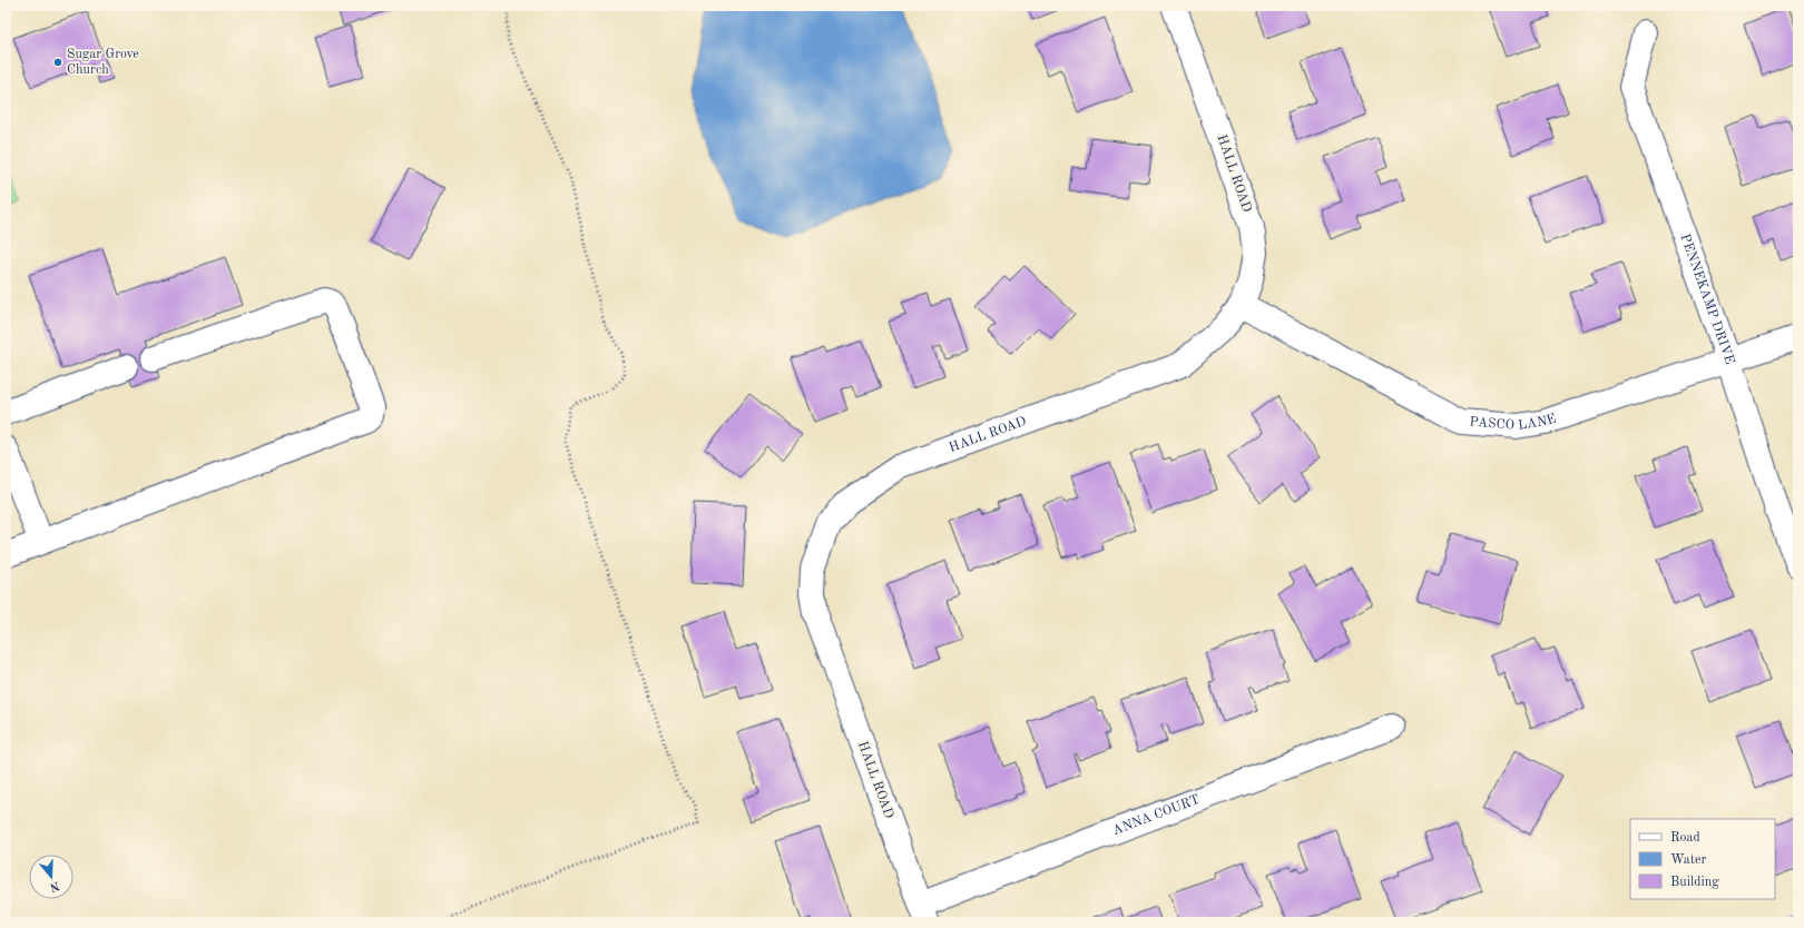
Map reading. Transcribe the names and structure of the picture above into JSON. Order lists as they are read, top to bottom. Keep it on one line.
{"streets":{"street":["HALL ROAD","PENNEKAMP DRIVE","PASCO LANE","ANNA COURT"]},"crossings":[["HALL ROAD","PASCO LANE"],["HALL ROAD","ANNA COURT"],["PENNEKAMP DRIVE","PASCO LANE"]],"places":["Sugar Grove Church"],"legend":["Road","Water","Building"],"north":"bottom"}
